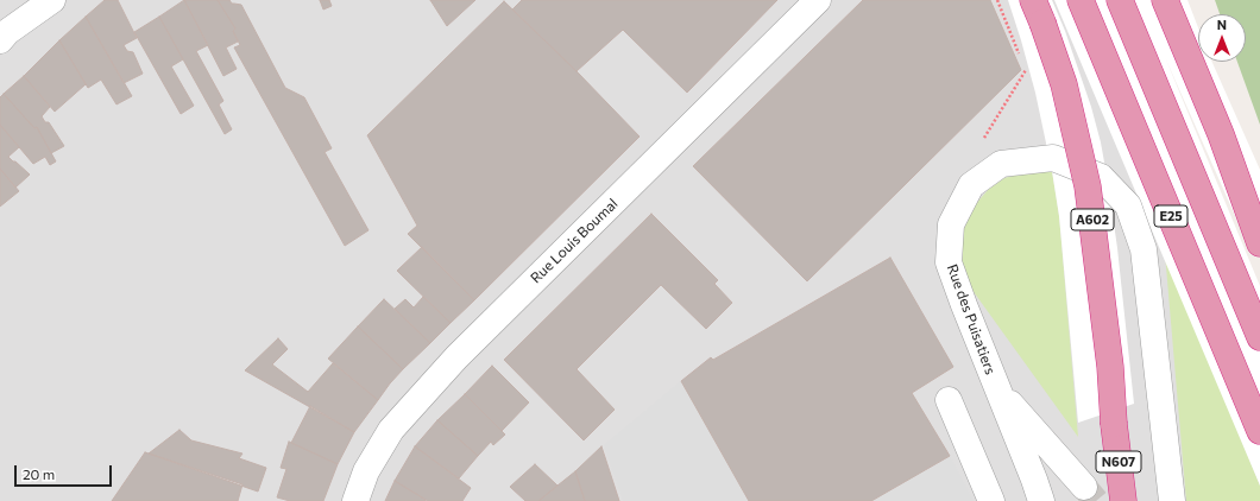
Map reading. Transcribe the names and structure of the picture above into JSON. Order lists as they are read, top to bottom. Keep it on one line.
{"streets":{"highway":["E25","A602","N607"],"street":["Rue Louis Boumal","Rue des Puisatiers"]},"crossings":[["A602","N607"]],"scale_bar":"20 m","north":"top"}
